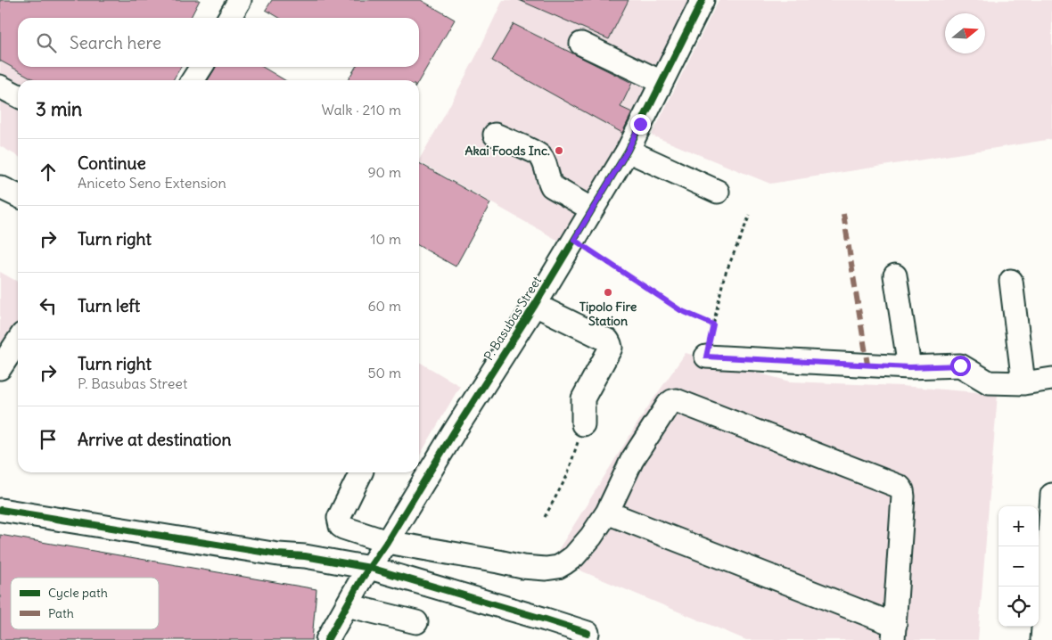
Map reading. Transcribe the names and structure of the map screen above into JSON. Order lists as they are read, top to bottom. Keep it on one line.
{"streets":{"street":["P. Basubas Street"]},"places":["Akai Foods Inc.","Tipolo Fire Station"],"legend":["Cycle path","Path"],"north":"right","page":{"search":"Search here","heading":["3 min","Walk · 210 m"],"list":[["Continue","Aniceto Seno Extension","90 m"],["Turn right","10 m"],["Turn left","60 m"],["Turn right","P. Basubas Street","50 m"],"Arrive at destination"],"map_buttons":["+","−"]}}
